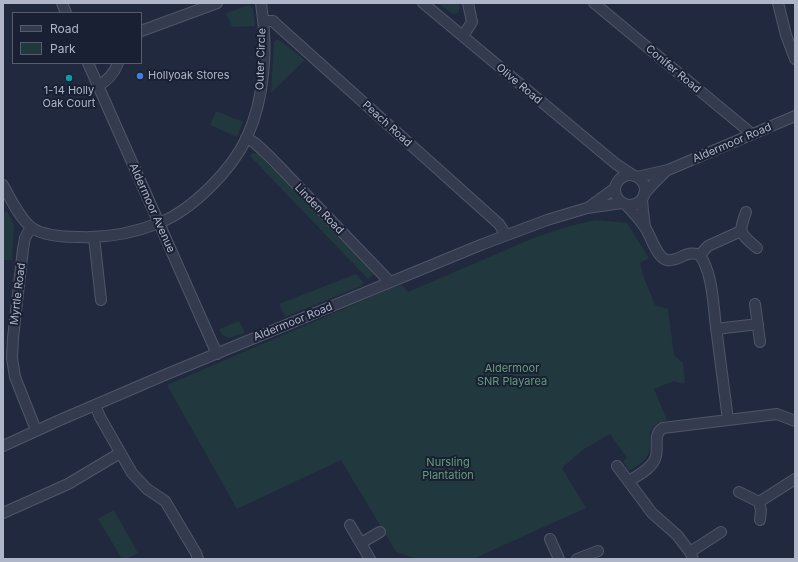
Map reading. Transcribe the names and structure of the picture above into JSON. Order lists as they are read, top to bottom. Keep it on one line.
{"streets":{"street":["Outer Circle","Conifer Road","Olive Road","Peach Road","Aldermoor Road","Aldermoor Avenue","Linden Road","Myrtle Road"]},"crossings":[["Outer Circle","Peach Road"],["Outer Circle","Aldermoor Avenue"],["Outer Circle","Linden Road"],["Outer Circle","Myrtle Road"],["Conifer Road","Aldermoor Road"],["Olive Road","Aldermoor Road"],["Peach Road","Aldermoor Road"],["Aldermoor Road","Aldermoor Avenue"],["Aldermoor Road","Linden Road"],["Aldermoor Road","Myrtle Road"]],"parks":["Aldermoor SNR Playarea","Nursling Plantation"],"places":["Hollyoak Stores","1-14 Holly Oak Court"],"legend":["Road","Park"]}
